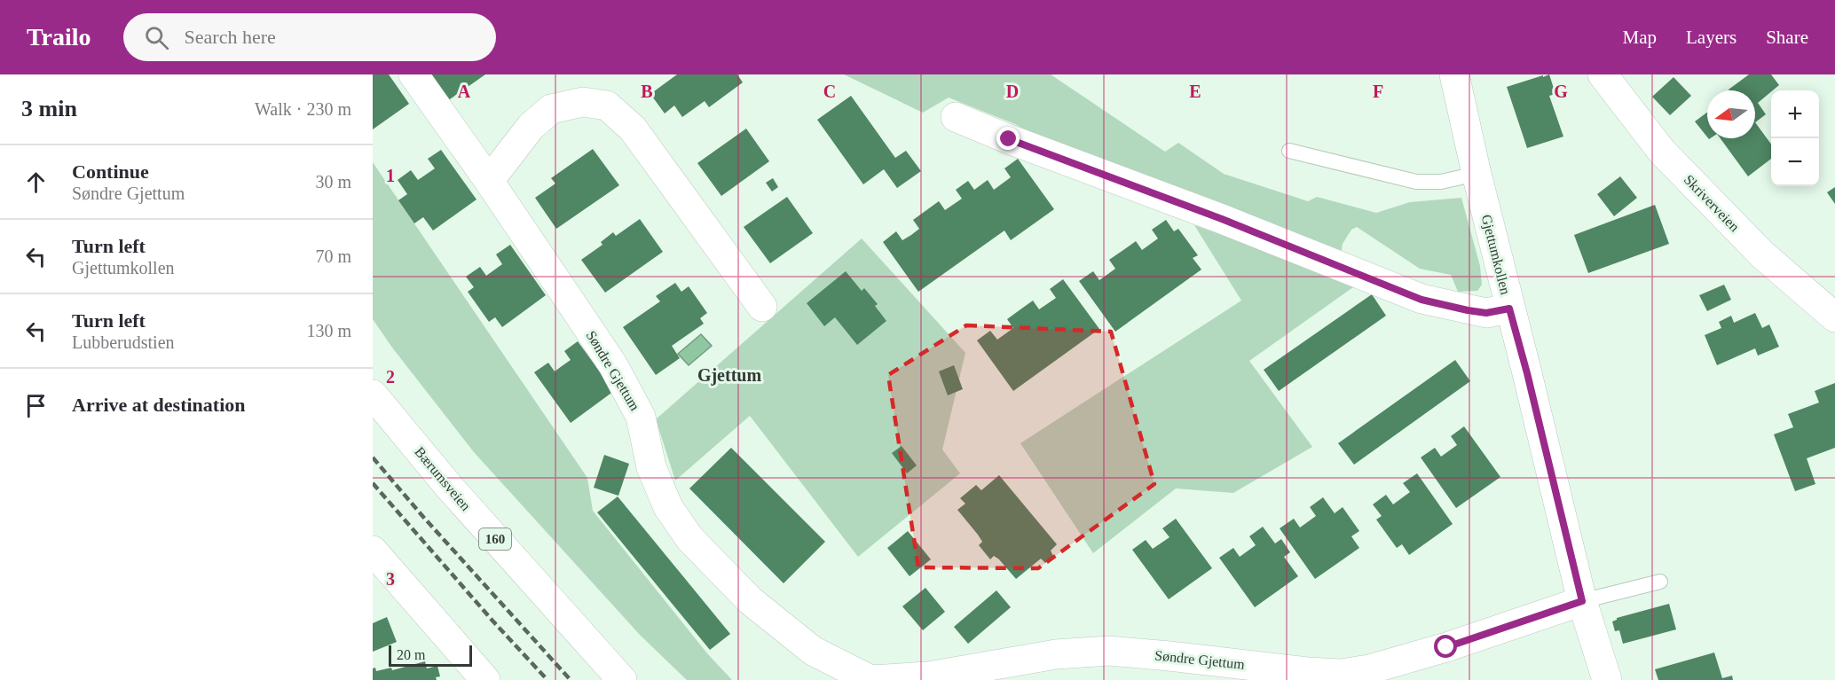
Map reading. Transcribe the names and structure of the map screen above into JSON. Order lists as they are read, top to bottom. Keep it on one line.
{"streets":{"street":["Skriverveien","Gjettumkollen","Søndre Gjettum","Bærumsveien","160"]},"crossings":[["Gjettumkollen","Søndre Gjettum"]],"districts":["Gjettum"],"scale_bar":"20 m","north":"left","page":{"header":"Trailo","search":"Search here","nav":["Map","Layers","Share"],"heading":["3 min","Walk · 230 m"],"map_buttons":["+","−"],"list":[["Continue","Søndre Gjettum","30 m"],["Turn left","Gjettumkollen","70 m"],["Turn left","Lubberudstien","130 m"],"Arrive at destination"],"scale":"20 m"},"grid":{"columns":["A","B","C","D","E","F","G"],"rows":["1","2","3"]}}
